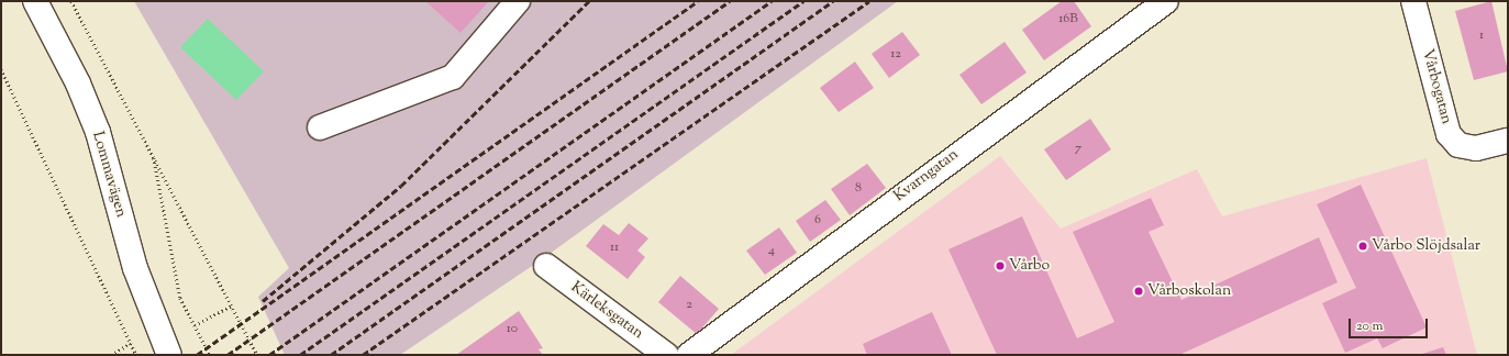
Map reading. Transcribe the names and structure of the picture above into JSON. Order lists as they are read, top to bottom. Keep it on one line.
{"streets":{"street":["Vårbogatan","Lommavägen","Kvarngatan","Kärleksgatan"]},"places":["Vårbo Slöjdsalar","Vårbo","Vårboskolan"],"house_numbers":["16B","1","12","7","8","6","11","4","2","10"],"scale_bar":"20 m"}
